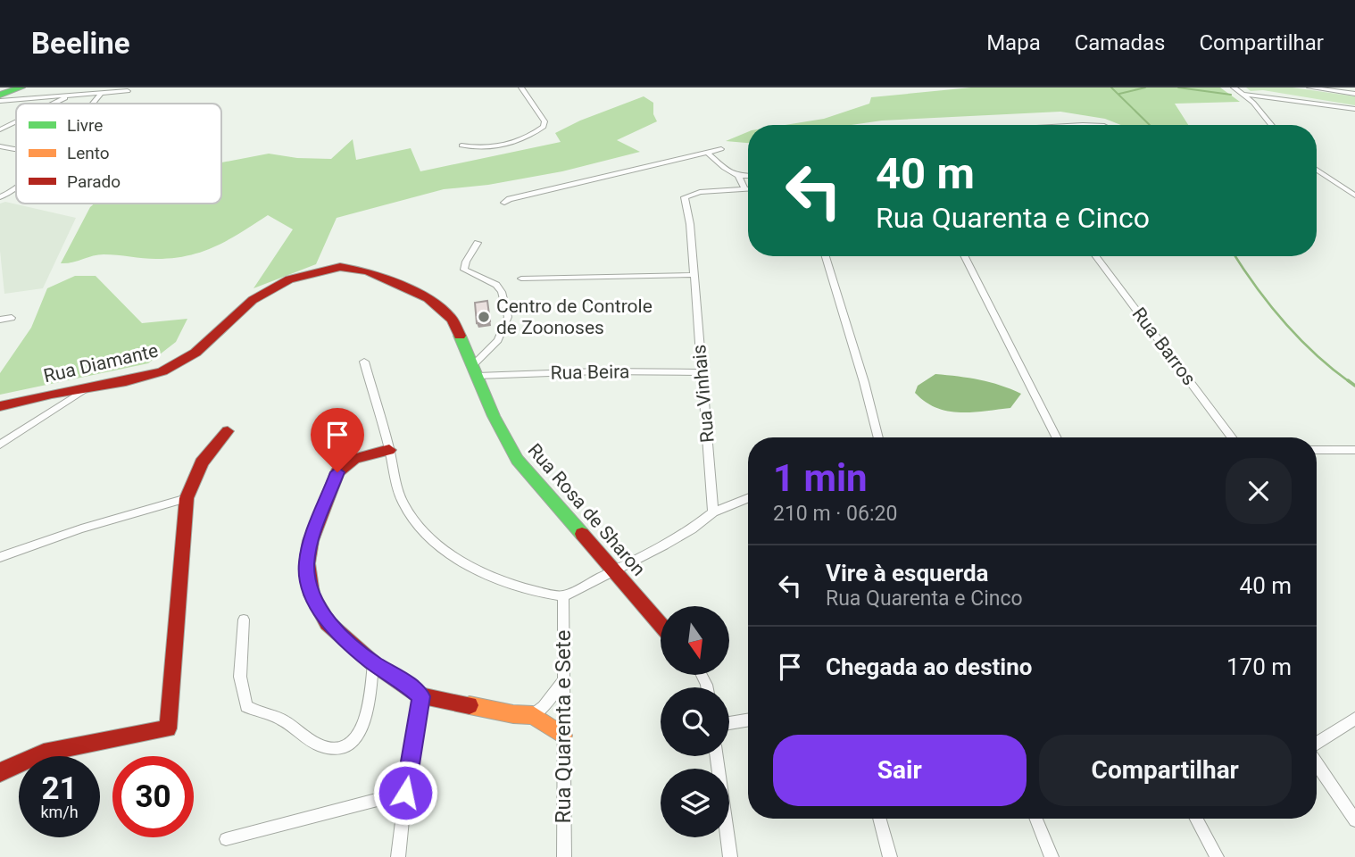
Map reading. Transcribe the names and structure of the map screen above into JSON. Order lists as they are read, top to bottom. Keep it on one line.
{"streets":{"street":["Rua Barros","Rua Diamante","Rua Beira","Rua Vinhais","Rua Rosa de Sharon","Rua Quarenta e Sete"]},"crossings":[["Rua Diamante","Rua Beira"],["Rua Diamante","Rua Rosa de Sharon"],["Rua Beira","Rua Vinhais"],["Rua Beira","Rua Rosa de Sharon"]],"places":["Centro de Controle de Zoonoses"],"legend":["Livre","Lento","Parado"],"north":"bottom","page":{"header":"Beeline","nav":["Mapa","Camadas","Compartilhar"],"turn":["40 m","Rua Quarenta e Cinco"],"heading":["1 min","210 m · 06:20"],"list":[{"name":"Vire à esquerda","note":"Rua Quarenta e Cinco","value":"40 m"},{"name":"Chegada ao destino","value":"170 m"}],"buttons":["Sair","Compartilhar"],"speed":"21 km/h","limit":"30"}}
